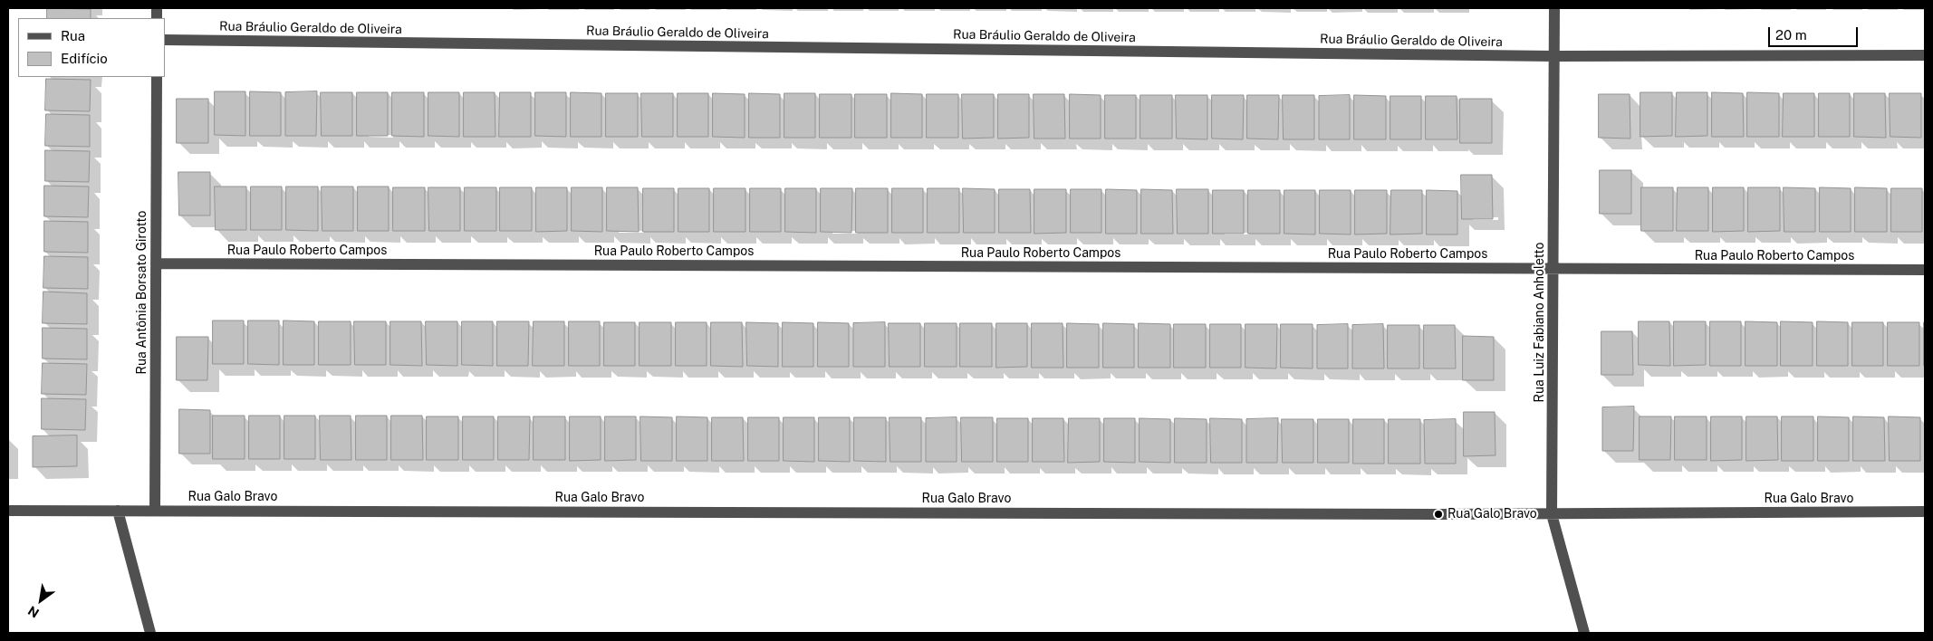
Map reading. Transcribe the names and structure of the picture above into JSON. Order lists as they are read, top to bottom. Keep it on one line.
{"streets":{"street":["Rua Bráulio Geraldo de Oliveira","Rua Paulo Roberto Campos","Rua Antônia Borsato Girotto","Rua Luiz Fabiano Anholetto","Rua Galo Bravo"]},"crossings":[["Rua Bráulio Geraldo de Oliveira","Rua Luiz Fabiano Anholetto"],["Rua Paulo Roberto Campos","Rua Antônia Borsato Girotto"],["Rua Paulo Roberto Campos","Rua Luiz Fabiano Anholetto"],["Rua Antônia Borsato Girotto","Rua Galo Bravo"],["Rua Luiz Fabiano Anholetto","Rua Galo Bravo"]],"places":["Rua Galo Bravo"],"legend":["Rua","Edifício"],"scale_bar":"20 m","north":"bottom left"}
